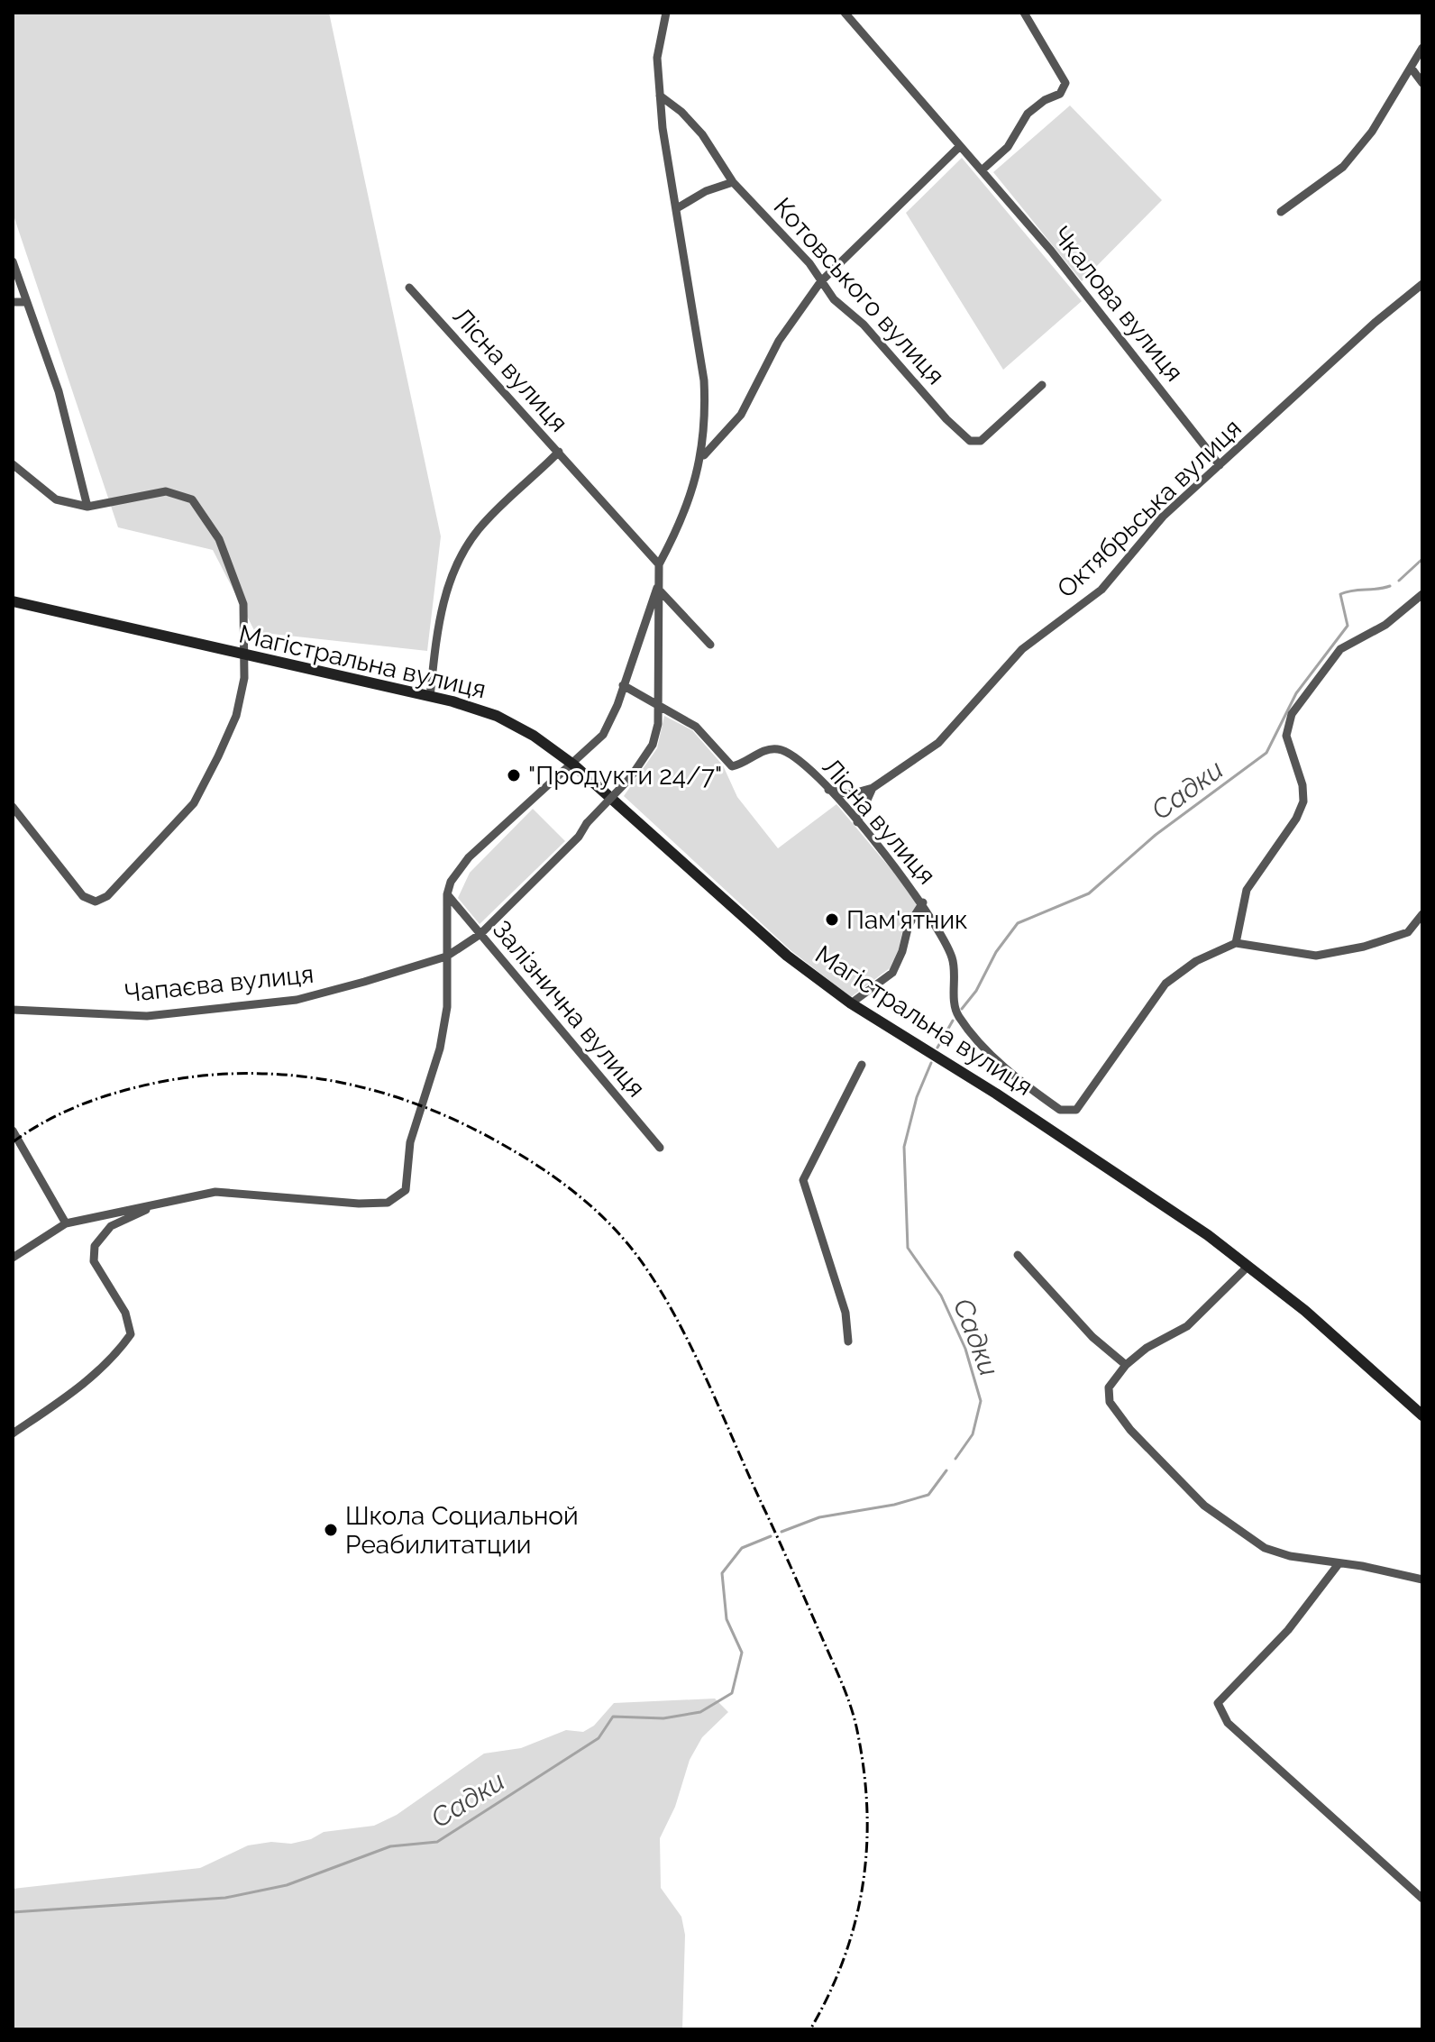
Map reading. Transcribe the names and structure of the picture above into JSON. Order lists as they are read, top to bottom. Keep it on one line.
{"streets":{"main road":["Магістральна вулиця"],"street":["Котовського вулиця","Чкалова вулиця","Лісна вулиця","Октябрьська вулиця","Чапаєва вулиця","Залізнична вулиця"]},"crossings":[["Чкалова вулиця","Октябрьська вулиця"],["Лісна вулиця","Чапаєва вулиця"],["Чапаєва вулиця","Залізнична вулиця"]],"water":["Садки"],"places":["\"Продукти 24/7\"","Пам'ятник","Школа Социальной Реабилитатции"]}
